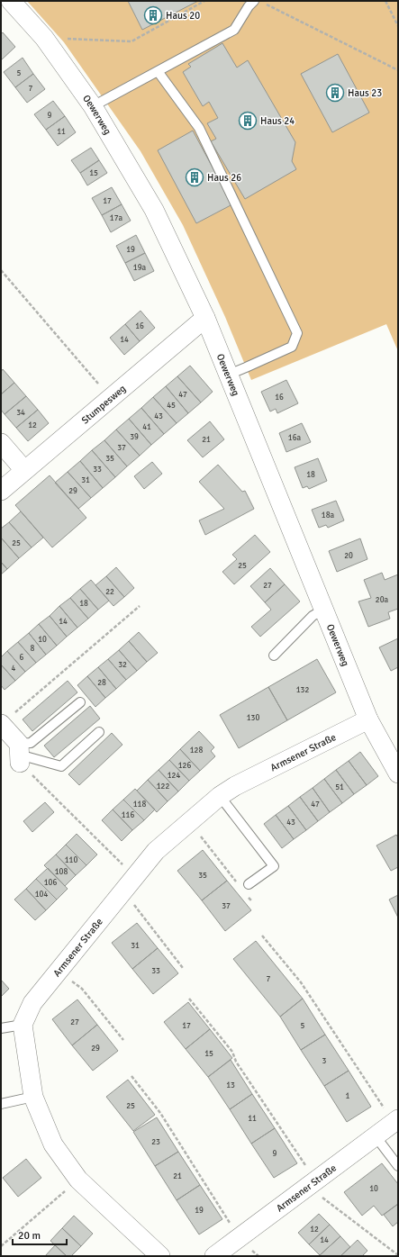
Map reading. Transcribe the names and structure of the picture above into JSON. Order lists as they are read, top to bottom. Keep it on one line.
{"streets":{"street":["Oewerweg","Stumpesweg","Armsener Straße"]},"crossings":[["Oewerweg","Stumpesweg"],["Oewerweg","Armsener Straße"]],"places":{"building":["Haus 20","Haus 23","Haus 24","Haus 26"]},"house_numbers":["5","7","9","11","15","17","17a","19","19a","16","14","47","16","45","34","43","12","41","39","16a","21","37","35","33","18","31","29","18a","25","20","25","27","22","20a","18","14","10","8","6","32","4","28","132","130","128","126","124","122","51","118","47","116","43","110","108","35","106","104","37","31","33","7","27","17","5","29","15","3","13","1","25","11","23","9","21","10","19","12","14"],"scale_bar":"20 m"}
